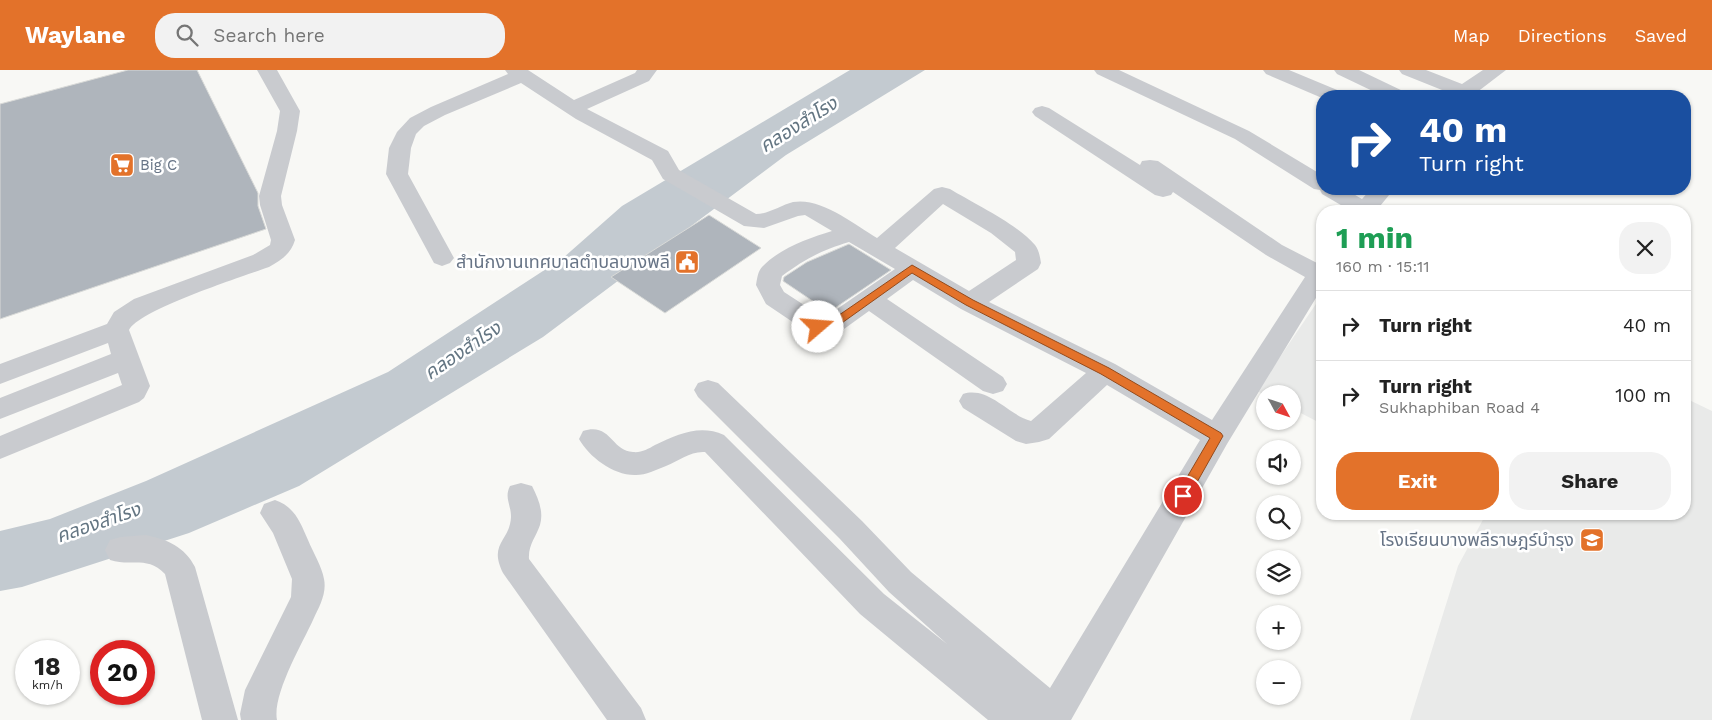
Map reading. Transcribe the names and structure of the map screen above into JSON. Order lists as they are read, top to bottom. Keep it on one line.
{"water":["คลองสำโรง"],"places":{"supermarket":["Big C"],"public building":["สำนักงานเทศบาลตำบลบางพลี"],"school or university":["โรงเรียนบางพลีราษฎร์บำรุง"]},"north":"bottom right","page":{"header":"Waylane","search":"Search here","nav":["Map","Directions","Saved"],"turn":["40 m","Turn right"],"heading":["1 min","160 m · 15:11"],"list":[{"name":"Turn right","value":"40 m"},{"name":"Turn right","note":"Sukhaphiban Road 4","value":"100 m"}],"map_buttons":["+","−"],"buttons":["Exit","Share"],"speed":"18 km/h","limit":"20"}}
